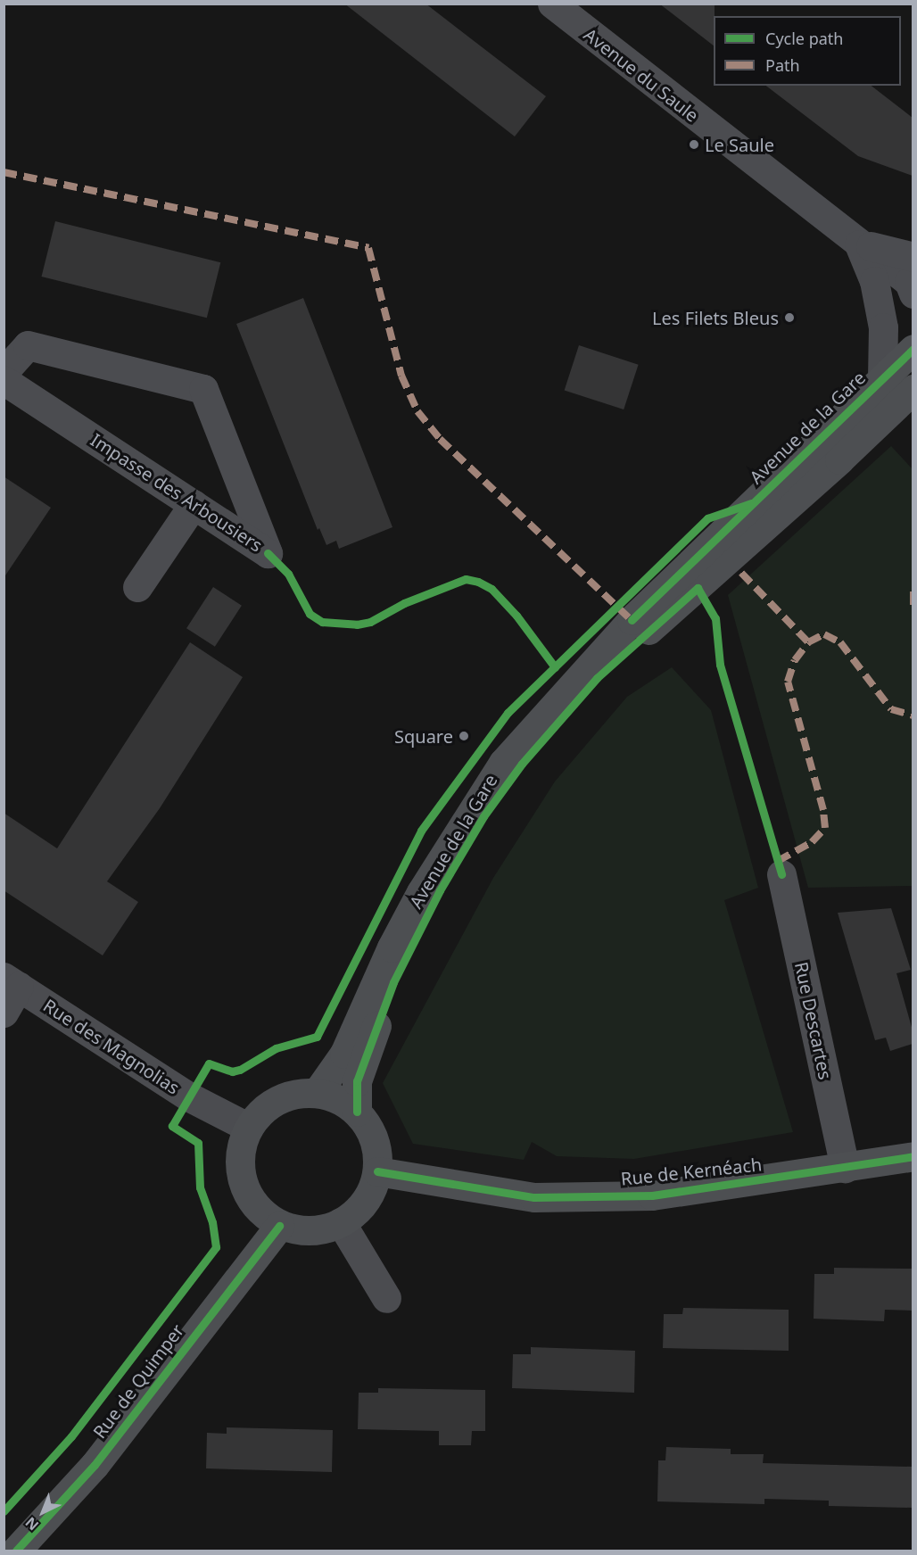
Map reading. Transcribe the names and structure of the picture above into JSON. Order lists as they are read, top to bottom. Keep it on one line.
{"streets":{"main road":["Avenue de la Gare","Rue de Kernéach","Rue de Quimper"],"street":["Avenue du Saule","Impasse des Arbousiers","Rue Descartes","Rue des Magnolias"]},"crossings":[["Avenue de la Gare","Rue des Magnolias"],["Avenue de la Gare","Rue de Kernéach"],["Avenue de la Gare","Rue de Quimper"],["Rue Descartes","Rue de Kernéach"],["Rue des Magnolias","Rue de Kernéach"],["Rue des Magnolias","Rue de Quimper"],["Rue de Kernéach","Rue de Quimper"]],"places":["Le Saule","Les Filets Bleus","Square"],"legend":["Cycle path","Path"],"north":"bottom left"}
